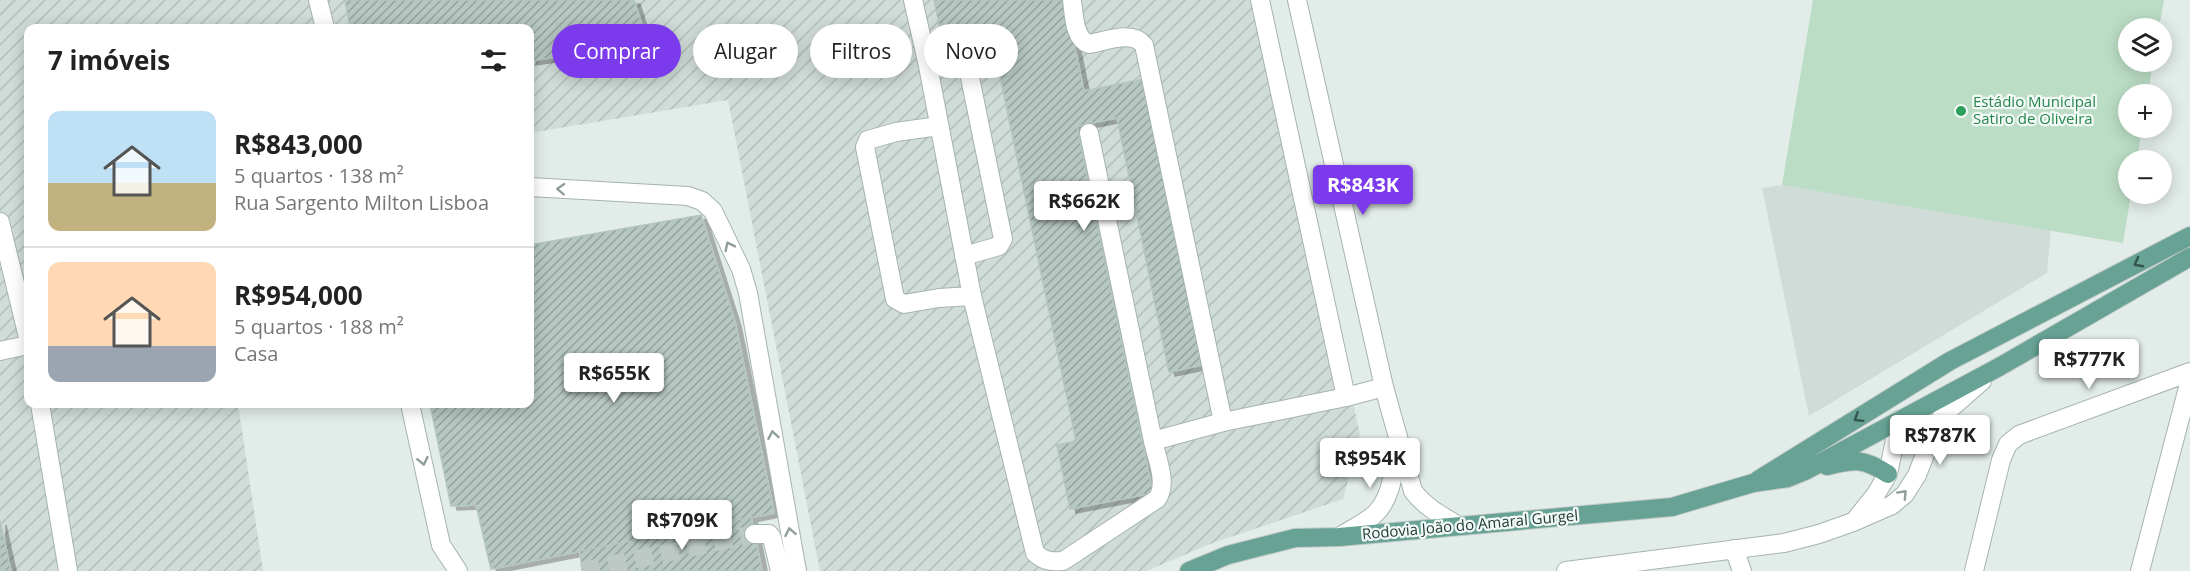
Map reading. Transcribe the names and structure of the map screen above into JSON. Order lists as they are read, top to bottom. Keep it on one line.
{"streets":{"main road":["Rodovia João do Amaral Gurgel"]},"places":["Estádio Municipal Satiro de Oliveira"],"page":{"map_buttons":["+","−"],"chip":["Comprar","Alugar","Filtros","Novo"],"heading":"7 imóveis","list":[{"name":"R$843,000","note":"5 quartos · 138 m² · Rua Sargento Milton Lisboa"},{"name":"R$954,000","note":"5 quartos · 188 m² · Casa"}],"price":["R$843K","R$662K","R$777K","R$655K","R$787K","R$954K","R$709K"]}}
